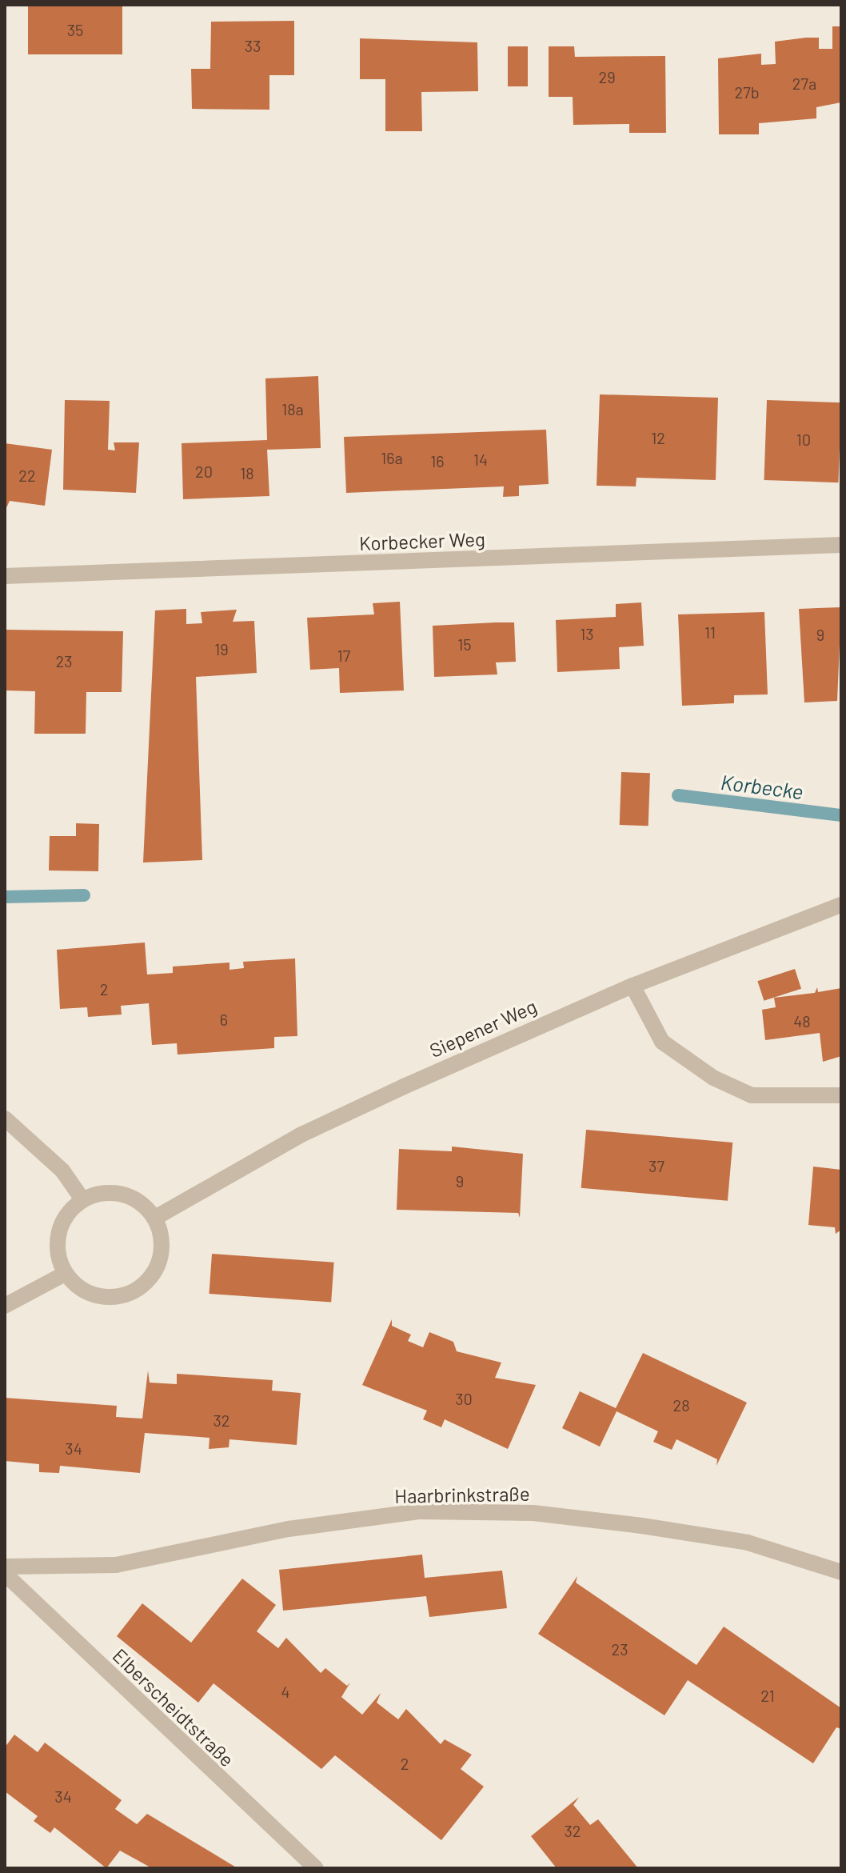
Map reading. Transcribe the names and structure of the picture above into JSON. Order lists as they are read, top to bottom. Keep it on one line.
{"streets":{"street":["Korbecker Weg","Siepener Weg","Haarbrinkstraße","Elberscheidtstraße"]},"water":["Korbecke"],"house_numbers":["35","33","29","27a","27b","18a","12","10","16a","14","16","20","18","22","11","13","9","15","19","17","23","2","6","48","37","9","30","28","32","34","23","4","21","2","34","32"]}
